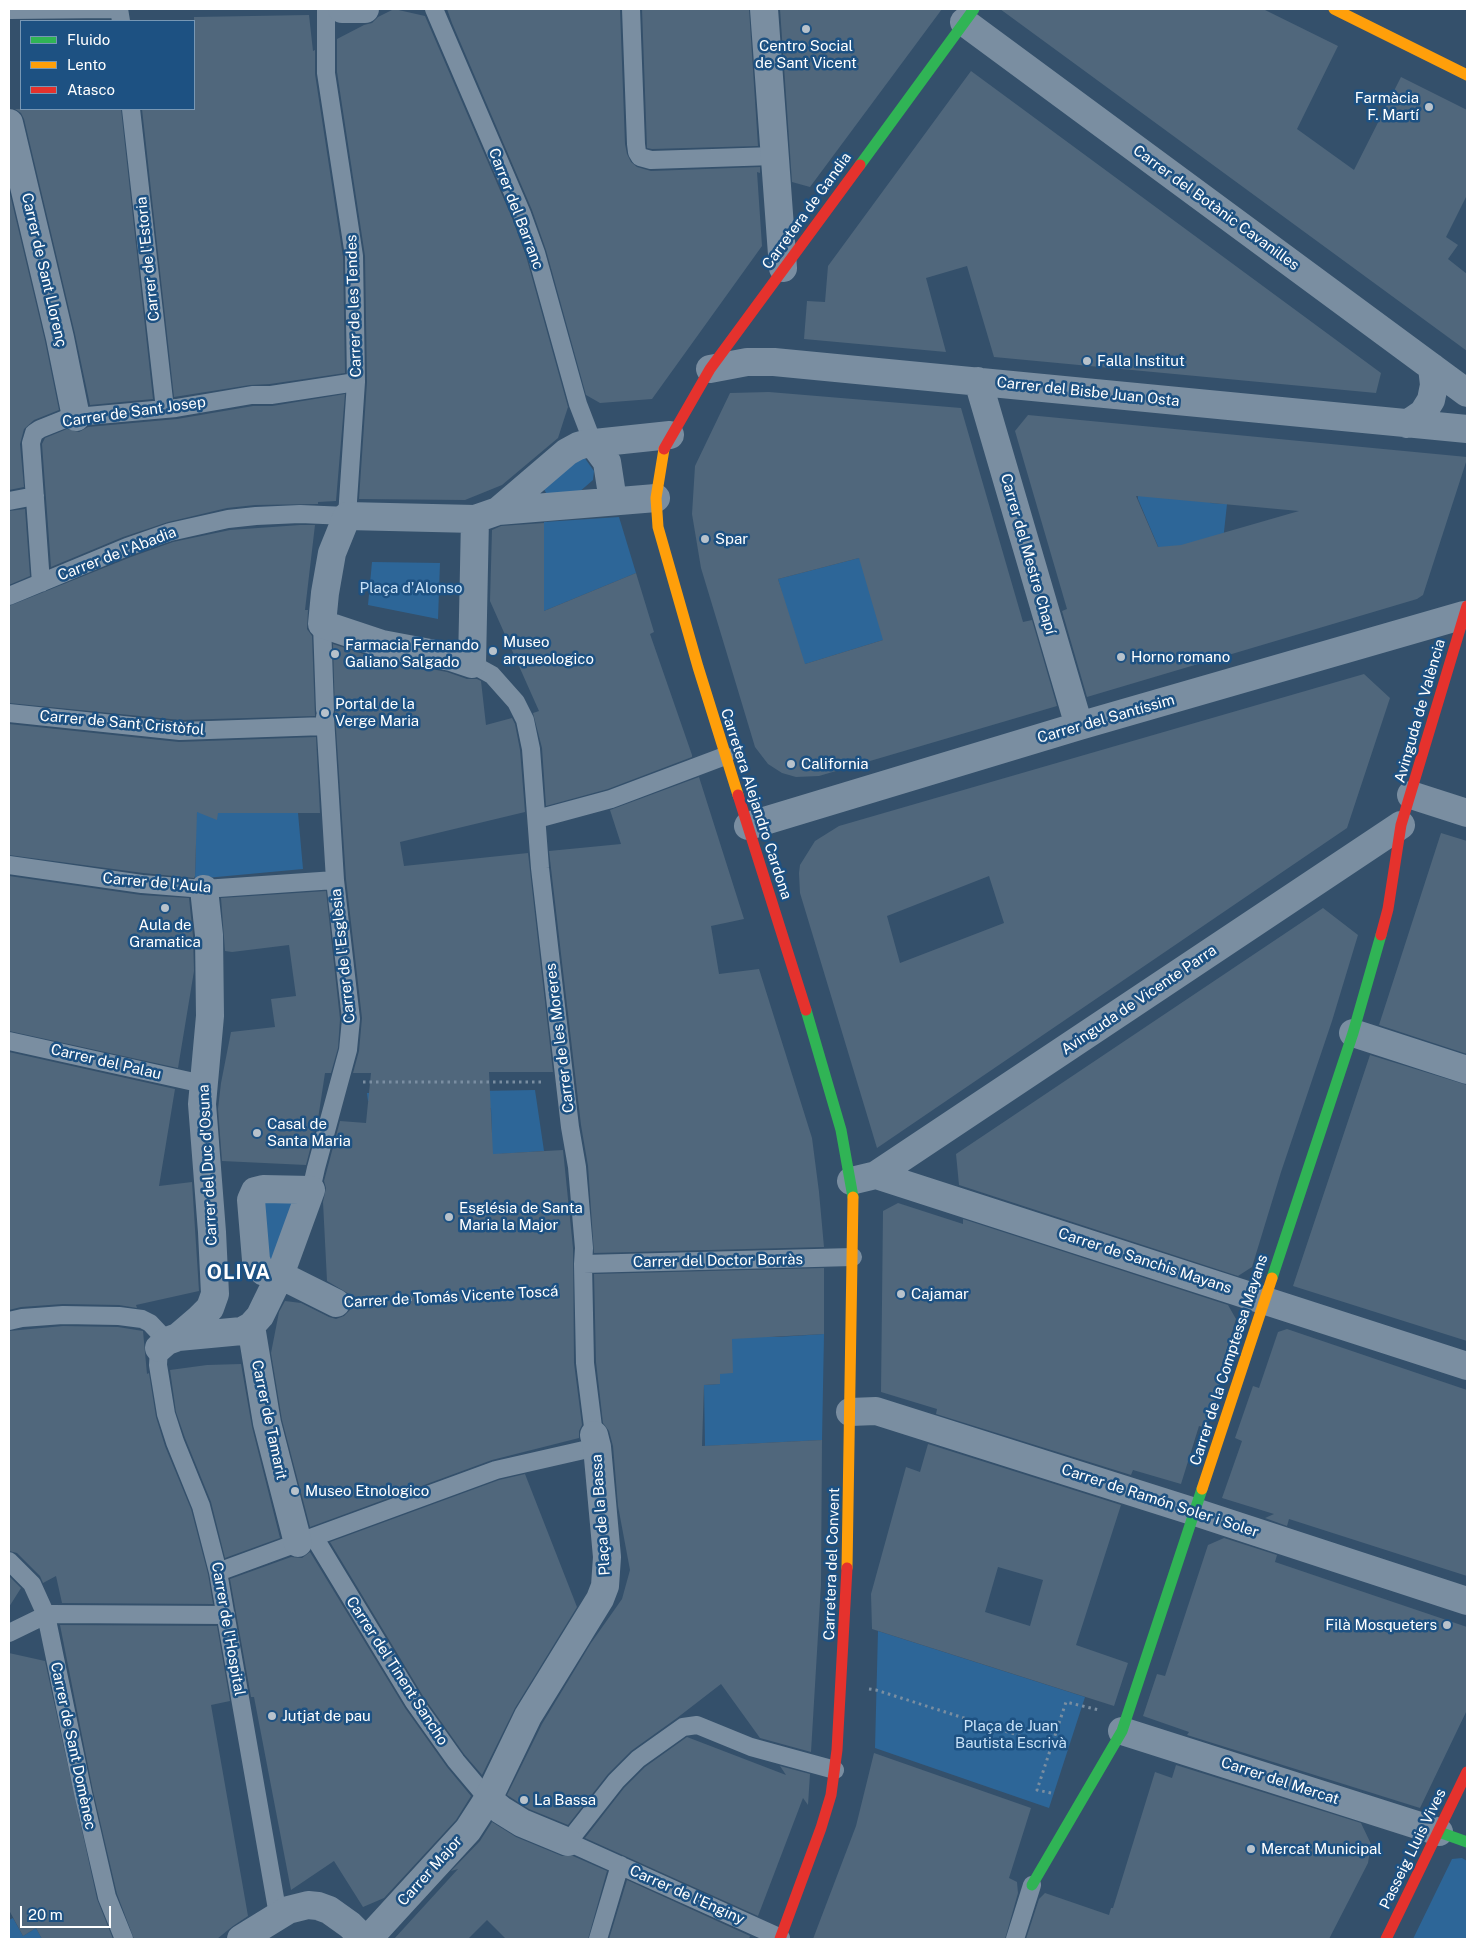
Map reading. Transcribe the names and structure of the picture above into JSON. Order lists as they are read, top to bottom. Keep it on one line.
{"streets":{"main road":["Carretera de Gandia","Avinguda de València","Carretera Alejandro Cardona","Carrer de la Comptessa Mayans","Carretera del Convent","Passeig Lluis Vives"],"street":["Carrer del Botànic Cavanilles","Carrer de Sant Llorenç","Carrer del Bisbe Juan Osta","Carrer del Mestre Chapí","Carrer del Santíssim","Avinguda de Vicente Parra","Carrer del Duc d'Osuna","Carrer de Sanchis Mayans","Carrer de Tomás Vicente Toscá","Carrer de Tamarit","Carrer de Ramón Soler i Soler","Plaça de la Bassa","Carrer del Mercat","Carrer Major","Carrer de l'Enginy"],"lane":["Carrer del Barranc","Carrer de l'Estoria","Carrer de les Tendes","Carrer de Sant Josep","Carrer de l'Abadia","Carrer de Sant Cristòfol","Carrer de l'Aula","Carrer de l'Esglèsia","Carrer de les Moreres","Carrer del Palau","Carrer del Doctor Borràs","Carrer de l'Hospital","Carrer del Tinent Sancho","Carrer de Sant Domènec"]},"crossings":[["Carrer del Botànic Cavanilles","Carretera de Gandia"],["Carretera de Gandia","Carrer del Bisbe Juan Osta"],["Carretera de Gandia","Carretera Alejandro Cardona"],["Carrer de l'Estoria","Carrer de Sant Josep"],["Carrer de Sant Llorenç","Carrer de Sant Josep"],["Carrer de les Tendes","Carrer de Sant Josep"],["Carrer de les Tendes","Carrer de l'Abadia"],["Carrer del Bisbe Juan Osta","Carrer del Mestre Chapí"],["Carrer de Sant Josep","Carrer de l'Abadia"],["Carrer del Mestre Chapí","Carrer del Santíssim"],["Avinguda de València","Carrer del Santíssim"],["Avinguda de València","Avinguda de Vicente Parra"],["Avinguda de València","Carrer de la Comptessa Mayans"],["Carrer del Santíssim","Carretera Alejandro Cardona"],["Carrer de Sant Cristòfol","Carrer de l'Esglèsia"],["Carretera Alejandro Cardona","Avinguda de Vicente Parra"],["Carretera Alejandro Cardona","Carrer de Sanchis Mayans"],["Carretera Alejandro Cardona","Carretera del Convent"],["Carrer de l'Aula","Carrer de l'Esglèsia"],["Carrer de l'Aula","Carrer del Duc d'Osuna"],["Carrer de l'Esglèsia","Carrer de Tomás Vicente Toscá"],["Avinguda de Vicente Parra","Carrer de Sanchis Mayans"],["Avinguda de Vicente Parra","Carrer de la Comptessa Mayans"],["Avinguda de Vicente Parra","Carretera del Convent"],["Carrer de les Moreres","Carrer del Doctor Borràs"],["Carrer de les Moreres","Plaça de la Bassa"],["Carrer del Palau","Carrer del Duc d'Osuna"],["Carrer del Duc d'Osuna","Carrer de l'Hospital"],["Carrer del Doctor Borràs","Carretera del Convent"],["Carrer de Sanchis Mayans","Carrer de la Comptessa Mayans"],["Carrer de Sanchis Mayans","Carretera del Convent"],["Carrer de la Comptessa Mayans","Carrer de Ramón Soler i Soler"],["Carrer de la Comptessa Mayans","Carrer del Mercat"],["Carrer de Tamarit","Carrer del Tinent Sancho"],["Carrer de Ramón Soler i Soler","Carretera del Convent"],["Plaça de la Bassa","Carrer del Tinent Sancho"],["Plaça de la Bassa","Carrer Major"],["Plaça de la Bassa","Carrer de l'Enginy"],["Carretera del Convent","Carrer de l'Enginy"],["Carrer del Tinent Sancho","Carrer Major"],["Carrer del Tinent Sancho","Carrer de l'Enginy"],["Carrer del Mercat","Passeig Lluis Vives"],["Carrer Major","Carrer de l'Enginy"]],"districts":["OLIVA"],"parks":["Plaça d'Alonso","Plaça de Juan Bautista Escrivà"],"places":["Centro Social de Sant Vicent","Farmàcia F. Martí","Falla Institut","Spar","Museo arqueologico","Farmacia Fernando Galiano Salgado","Horno romano","Portal de la Verge Maria","California","Aula de Gramatica","Casal de Santa Maria","Església de Santa Maria la Major","Cajamar","Museo Etnologico","Filà Mosqueters","Jutjat de pau","La Bassa","Mercat Municipal"],"legend":["Fluido","Lento","Atasco"],"scale_bar":"20 m"}
